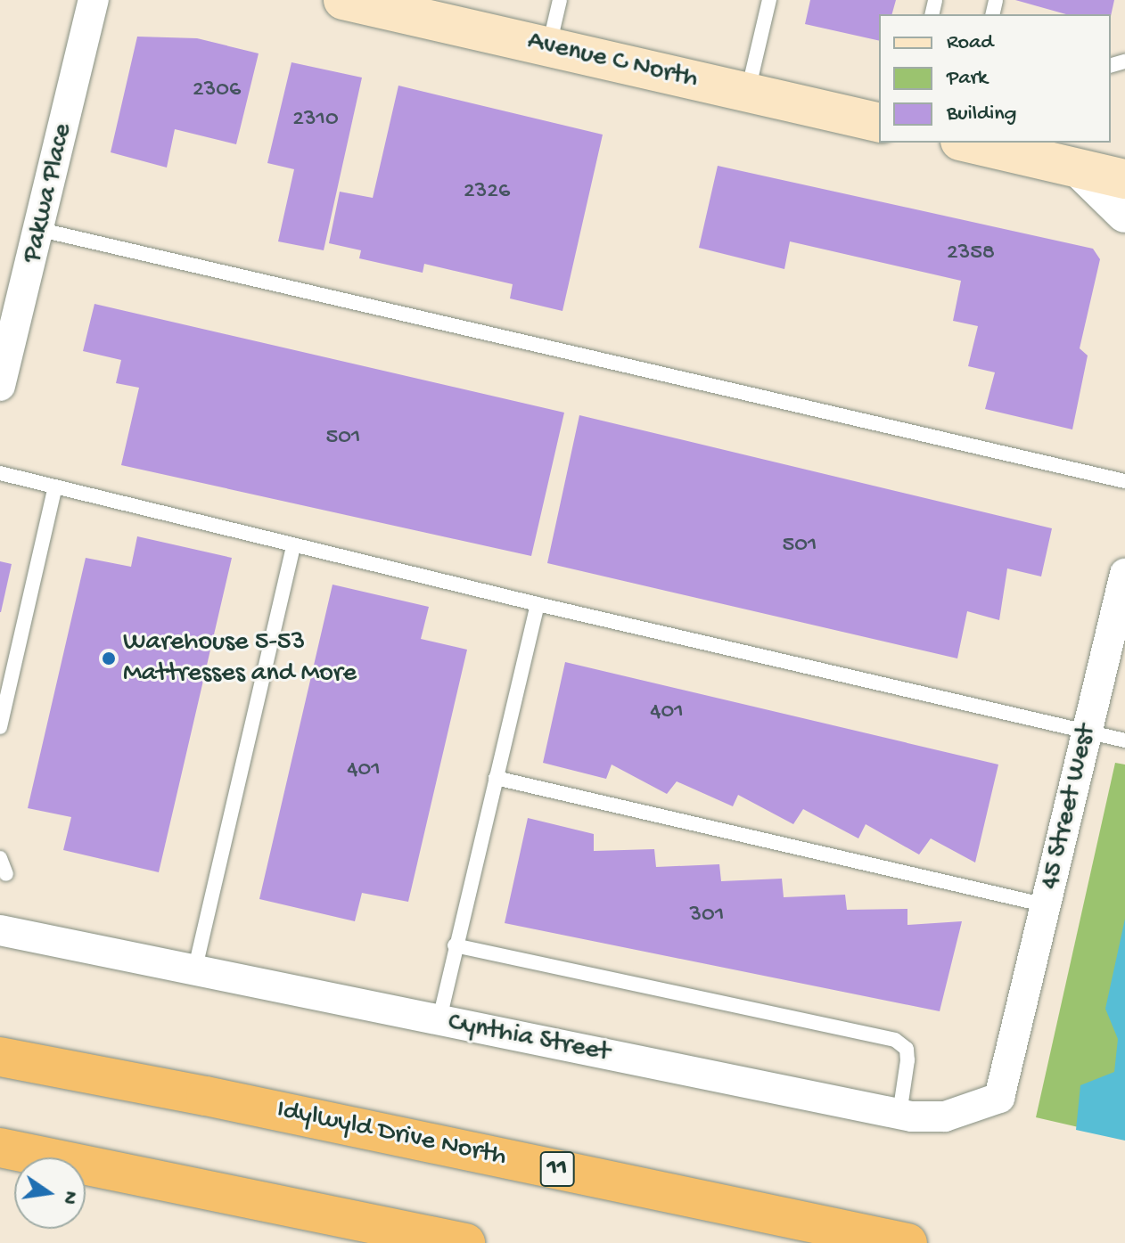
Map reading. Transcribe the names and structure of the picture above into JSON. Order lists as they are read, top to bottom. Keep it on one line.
{"streets":{"highway":["Idylwyld Drive North","11"],"main road":["Avenue C North"],"street":["Pakwa Place","45 Street West","Cynthia Street"]},"crossings":[["45 Street West","Cynthia Street"]],"places":["Warehouse 5-53 Mattresses and More"],"house_numbers":["2306","2310","2326","2358","501","501","401","401","301"],"legend":["Road","Park","Building"],"north":"right"}
